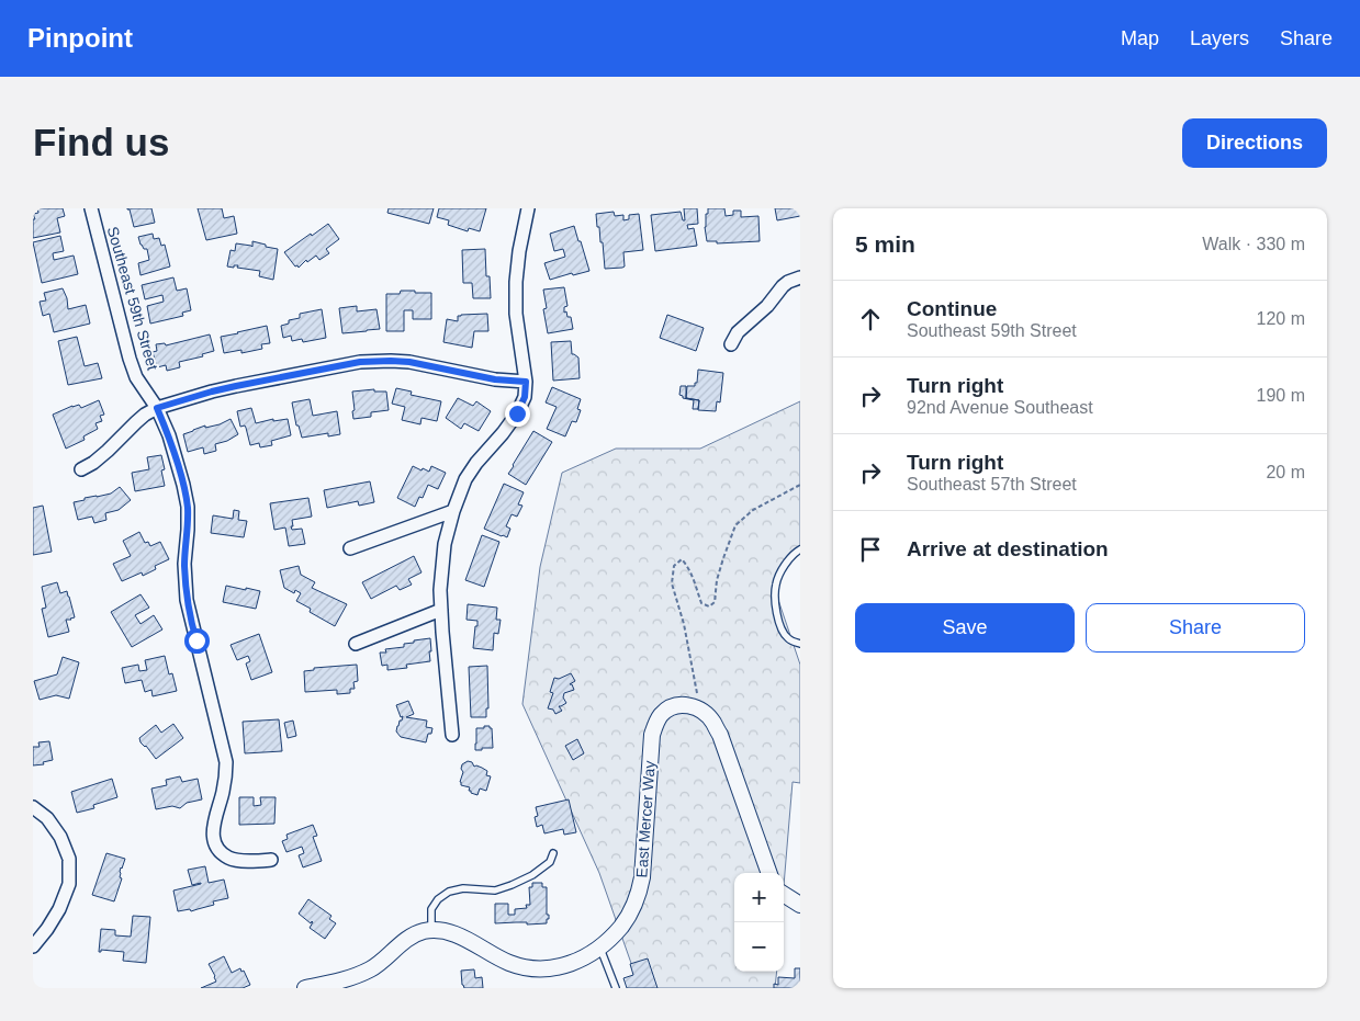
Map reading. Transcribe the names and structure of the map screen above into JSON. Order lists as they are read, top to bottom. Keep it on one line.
{"streets":{"street":["Southeast 59th Street","East Mercer Way"]},"page":{"header":"Pinpoint","nav":["Map","Layers","Share"],"buttons":["Directions",["Save","Share"]],"title":"Find us","heading":["5 min","Walk · 330 m"],"list":[["Continue","Southeast 59th Street","120 m"],["Turn right","92nd Avenue Southeast","190 m"],["Turn right","Southeast 57th Street","20 m"],"Arrive at destination"],"map_buttons":["+","−"]}}
